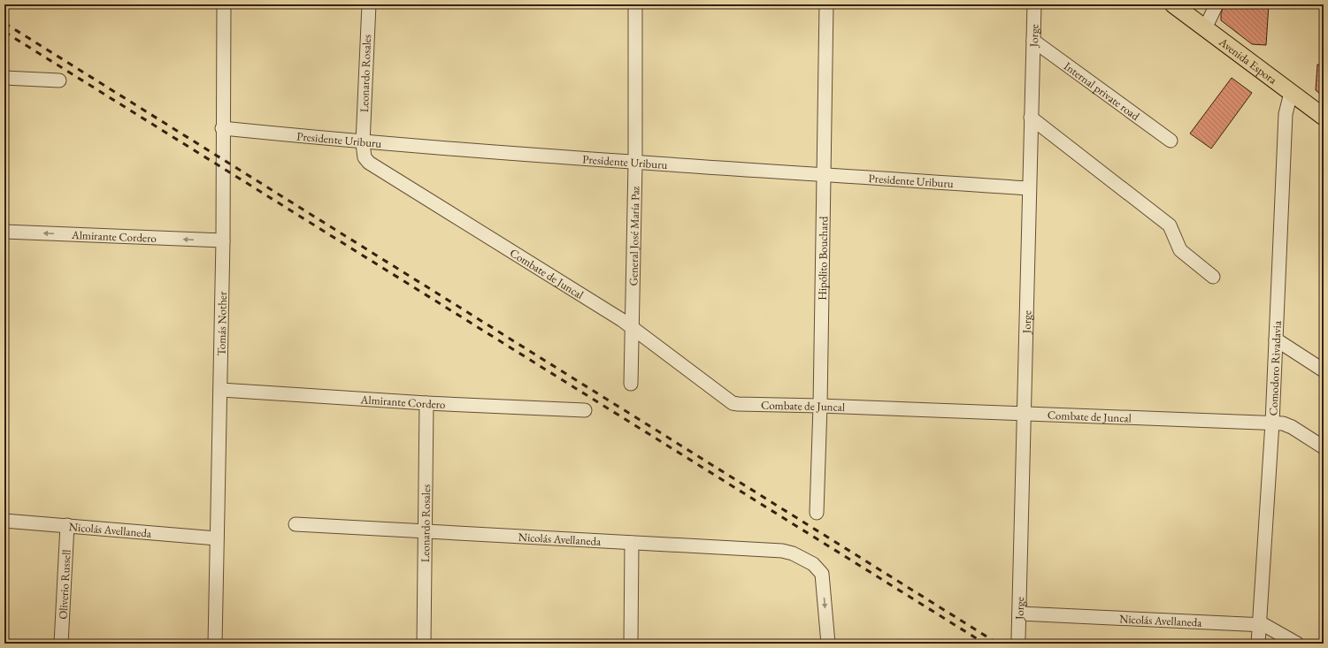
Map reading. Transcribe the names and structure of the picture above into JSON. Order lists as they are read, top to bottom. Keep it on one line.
{"streets":{"main road":["Avenida Espora"],"street":["Jorge","Leonardo Rosales","Internal private road","Presidente Uriburu","Almirante Cordero","General José María Paz","Hipólito Bouchard","Combate de Juncal","Tomás Nother","Comodoro Rivadavia","Nicolás Avellaneda","Oliverio Russell"]},"crossings":[["Jorge","Internal private road"],["Jorge","Presidente Uriburu"],["Jorge","Combate de Juncal"],["Jorge","Nicolás Avellaneda"],["Avenida Espora","Comodoro Rivadavia"],["Leonardo Rosales","Presidente Uriburu"],["Leonardo Rosales","Almirante Cordero"],["Leonardo Rosales","Combate de Juncal"],["Leonardo Rosales","Nicolás Avellaneda"],["Presidente Uriburu","General José María Paz"],["Presidente Uriburu","Hipólito Bouchard"],["Presidente Uriburu","Combate de Juncal"],["Presidente Uriburu","Tomás Nother"],["Almirante Cordero","Tomás Nother"],["General José María Paz","Combate de Juncal"],["Hipólito Bouchard","Combate de Juncal"],["Combate de Juncal","Comodoro Rivadavia"],["Tomás Nother","Nicolás Avellaneda"],["Comodoro Rivadavia","Nicolás Avellaneda"],["Nicolás Avellaneda","Oliverio Russell"]],"one_way":["Almirante Cordero"]}
